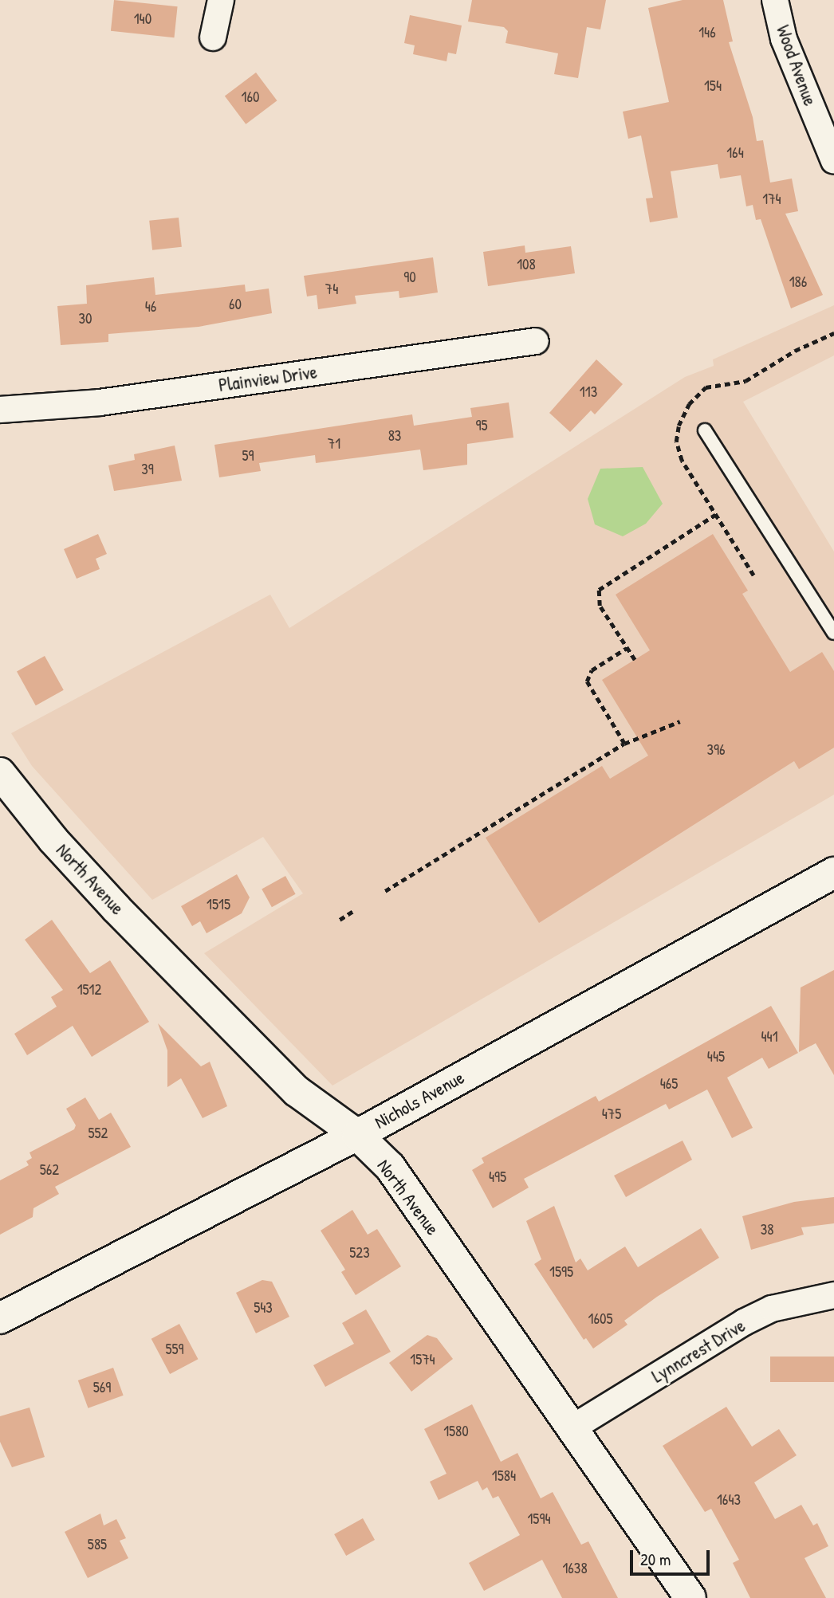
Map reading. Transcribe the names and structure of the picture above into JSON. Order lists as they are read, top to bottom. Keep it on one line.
{"streets":{"street":["Wood Avenue","Plainview Drive","North Avenue","Nichols Avenue","Lynncrest Drive"]},"crossings":[["North Avenue","Nichols Avenue"],["North Avenue","Lynncrest Drive"]],"house_numbers":["140","146","154","160","164","174","108","90","186","74","60","46","30","113","95","83","71","59","39","396","1515","1512","441","445","465","475","552","562","495","38","523","1595","543","1605","559","1574","569","1580","1584","1643","1594","585","1638"],"scale_bar":"20 m"}
